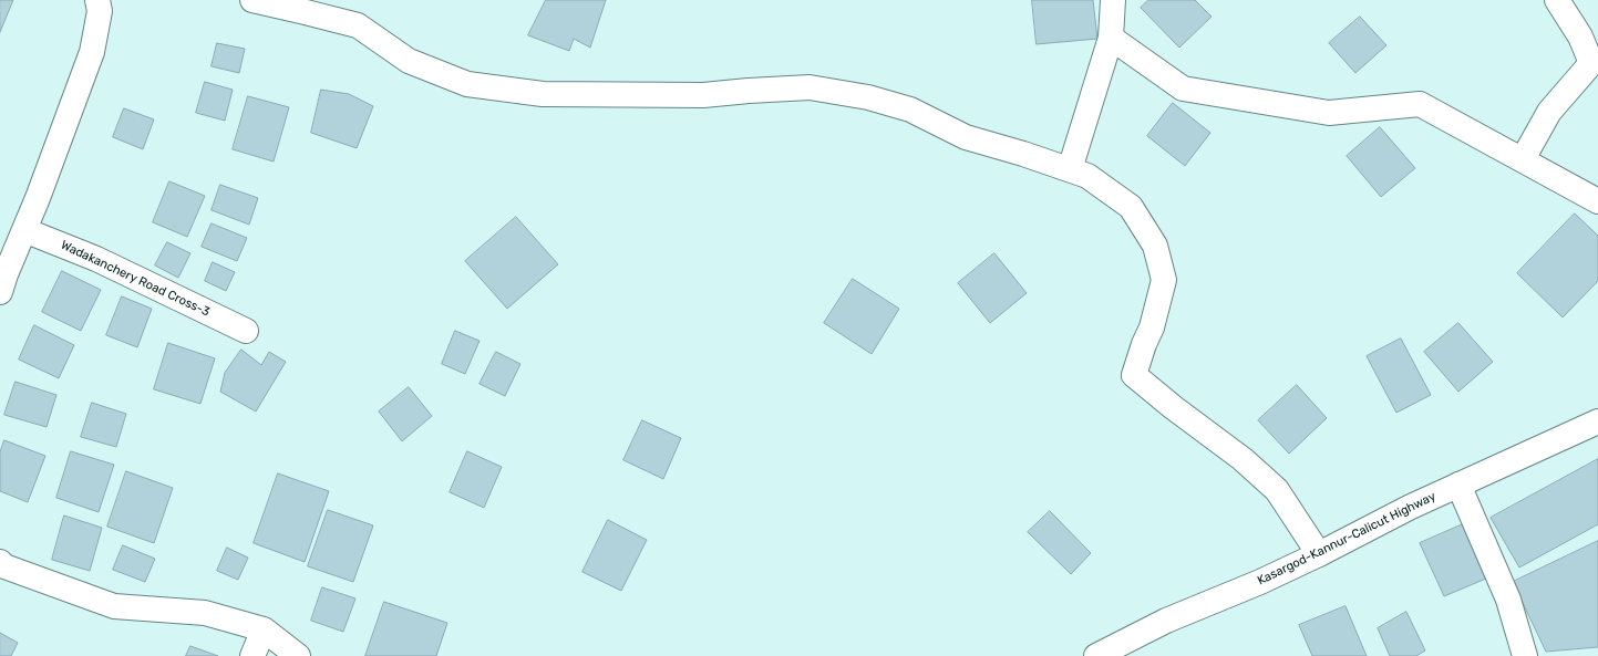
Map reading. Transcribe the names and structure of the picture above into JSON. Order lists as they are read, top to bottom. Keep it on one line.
{"streets":{"main road":["Wadakanchery Road Cross-3","Kasargod-Kannur-Calicut Highway"]}}
